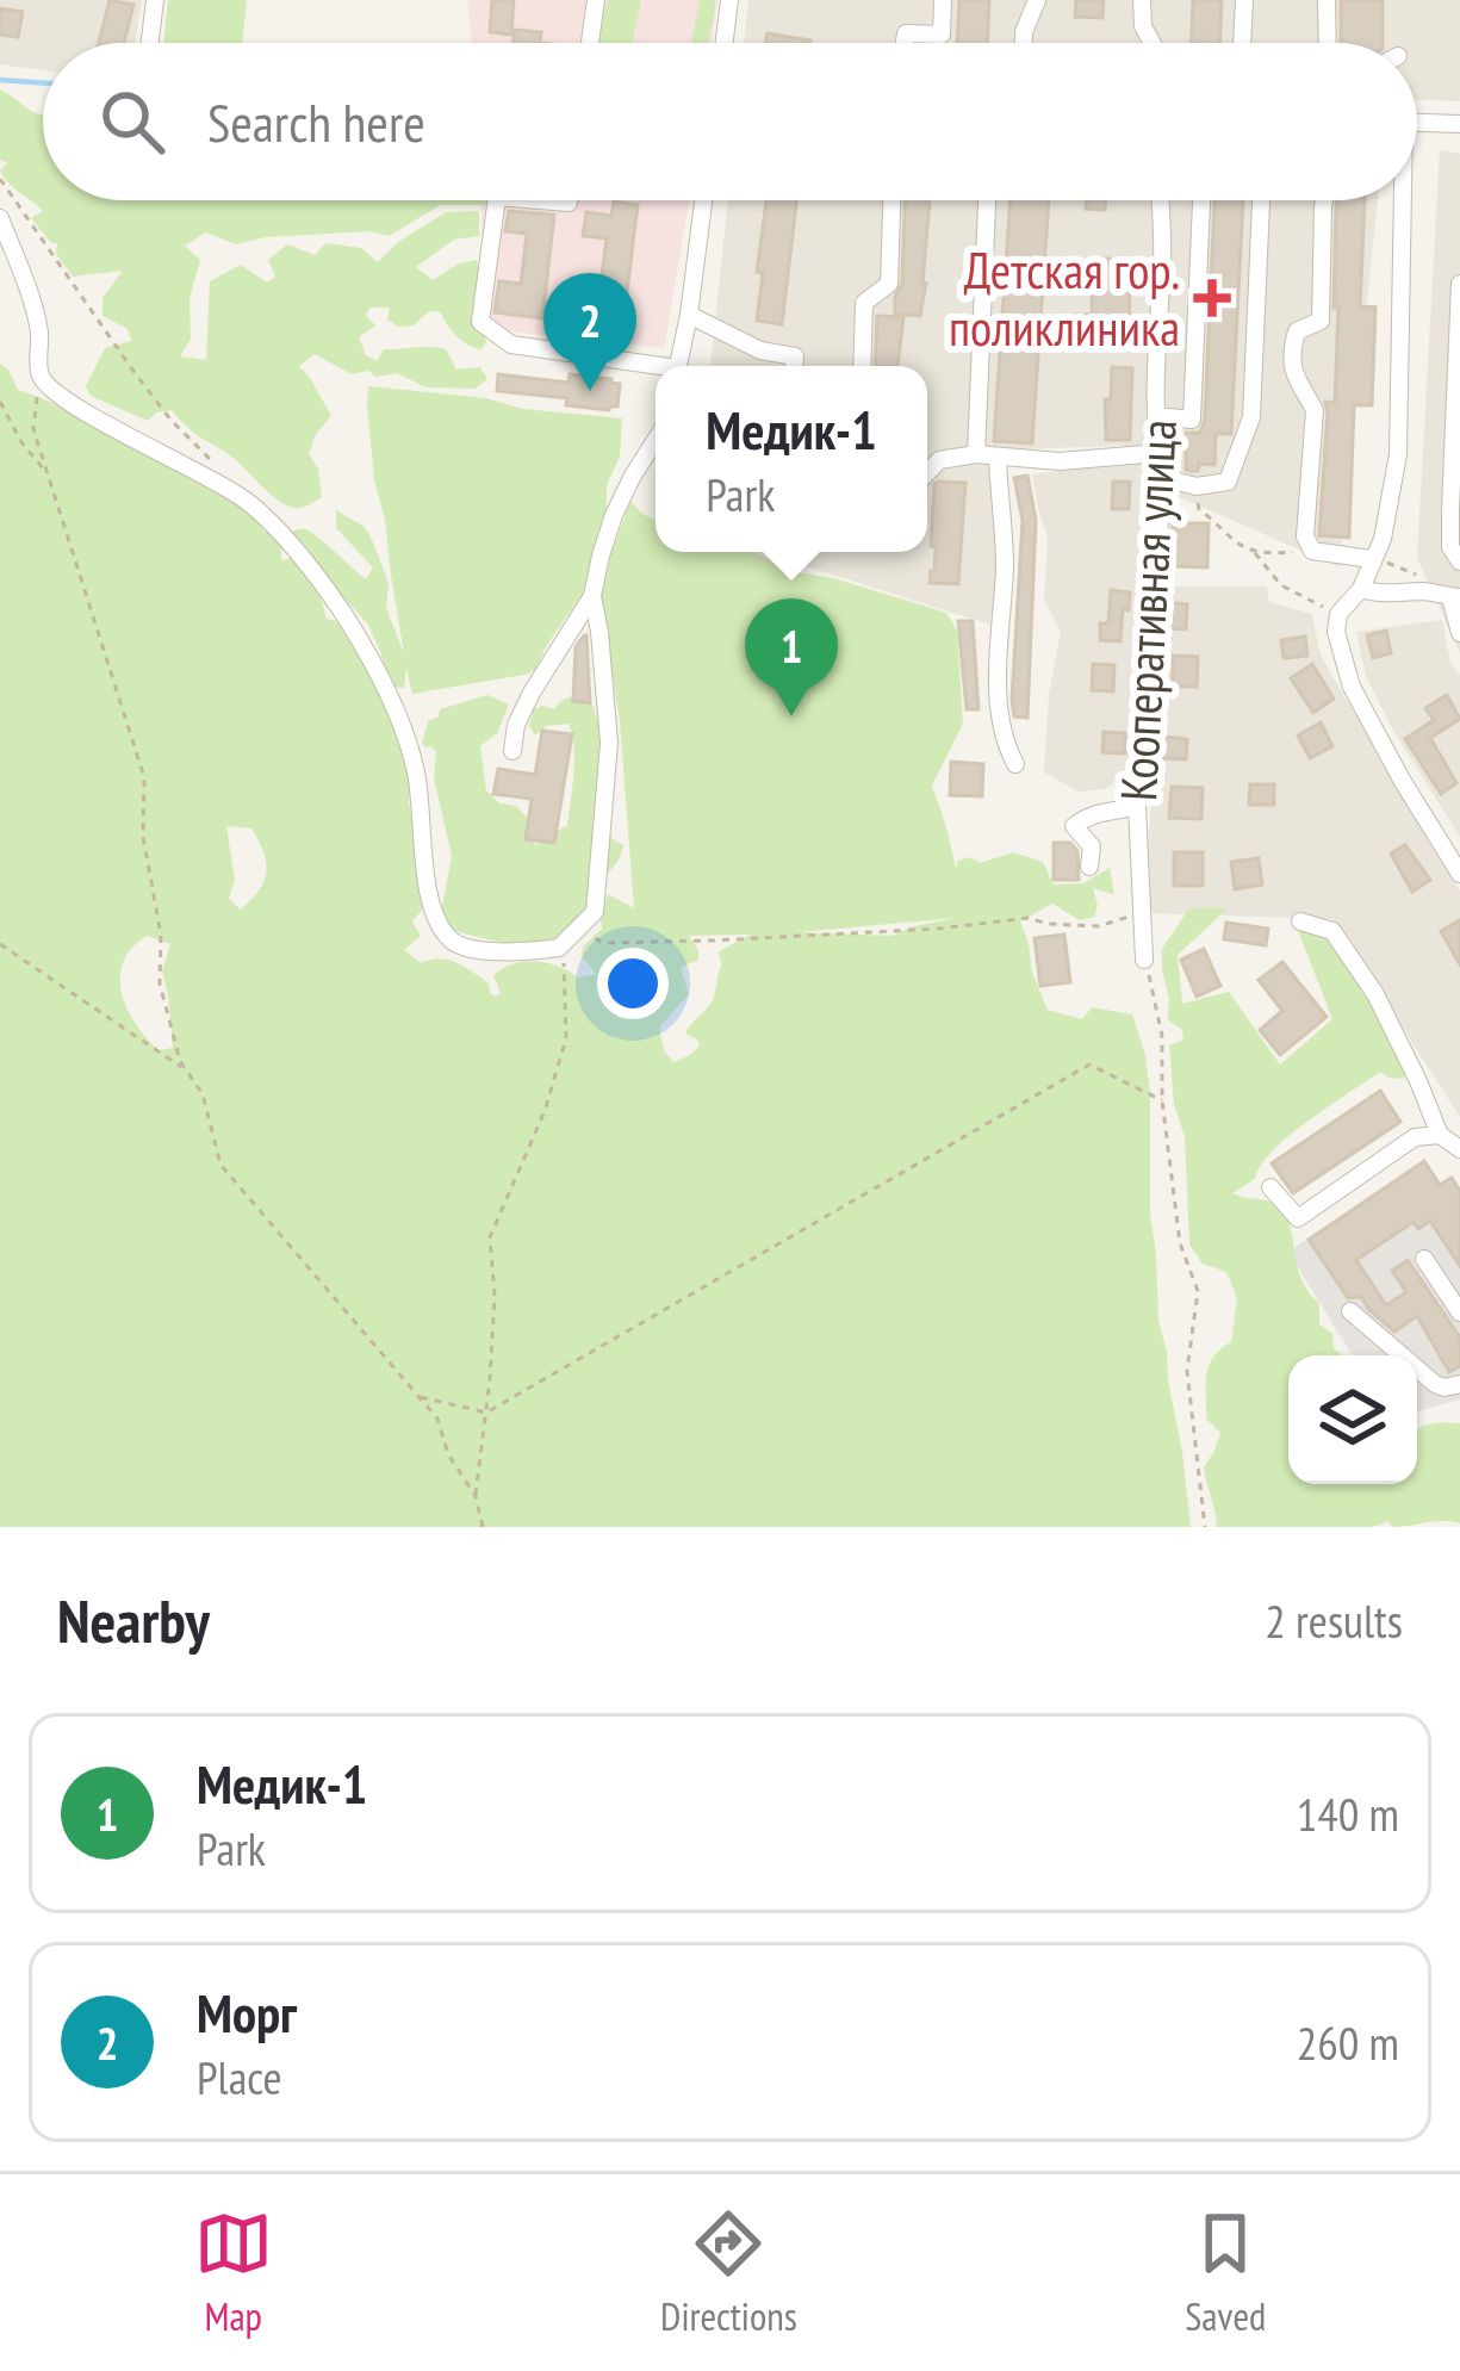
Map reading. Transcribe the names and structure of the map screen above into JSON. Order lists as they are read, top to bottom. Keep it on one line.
{"streets":{"street":["Кооперативная улица"]},"places":{"health":["Детская гор. поликлиника"]},"page":{"search":"Search here","pins":["2","1"],"popup":["Медик-1","Park"],"heading":["Nearby","2 results"],"list":[{"mark":"1","name":"Медик-1","note":"Park","value":"140 m"},{"mark":"2","name":"Морг","note":"Place","value":"260 m"}],"nav":["Map","Directions","Saved"]}}
